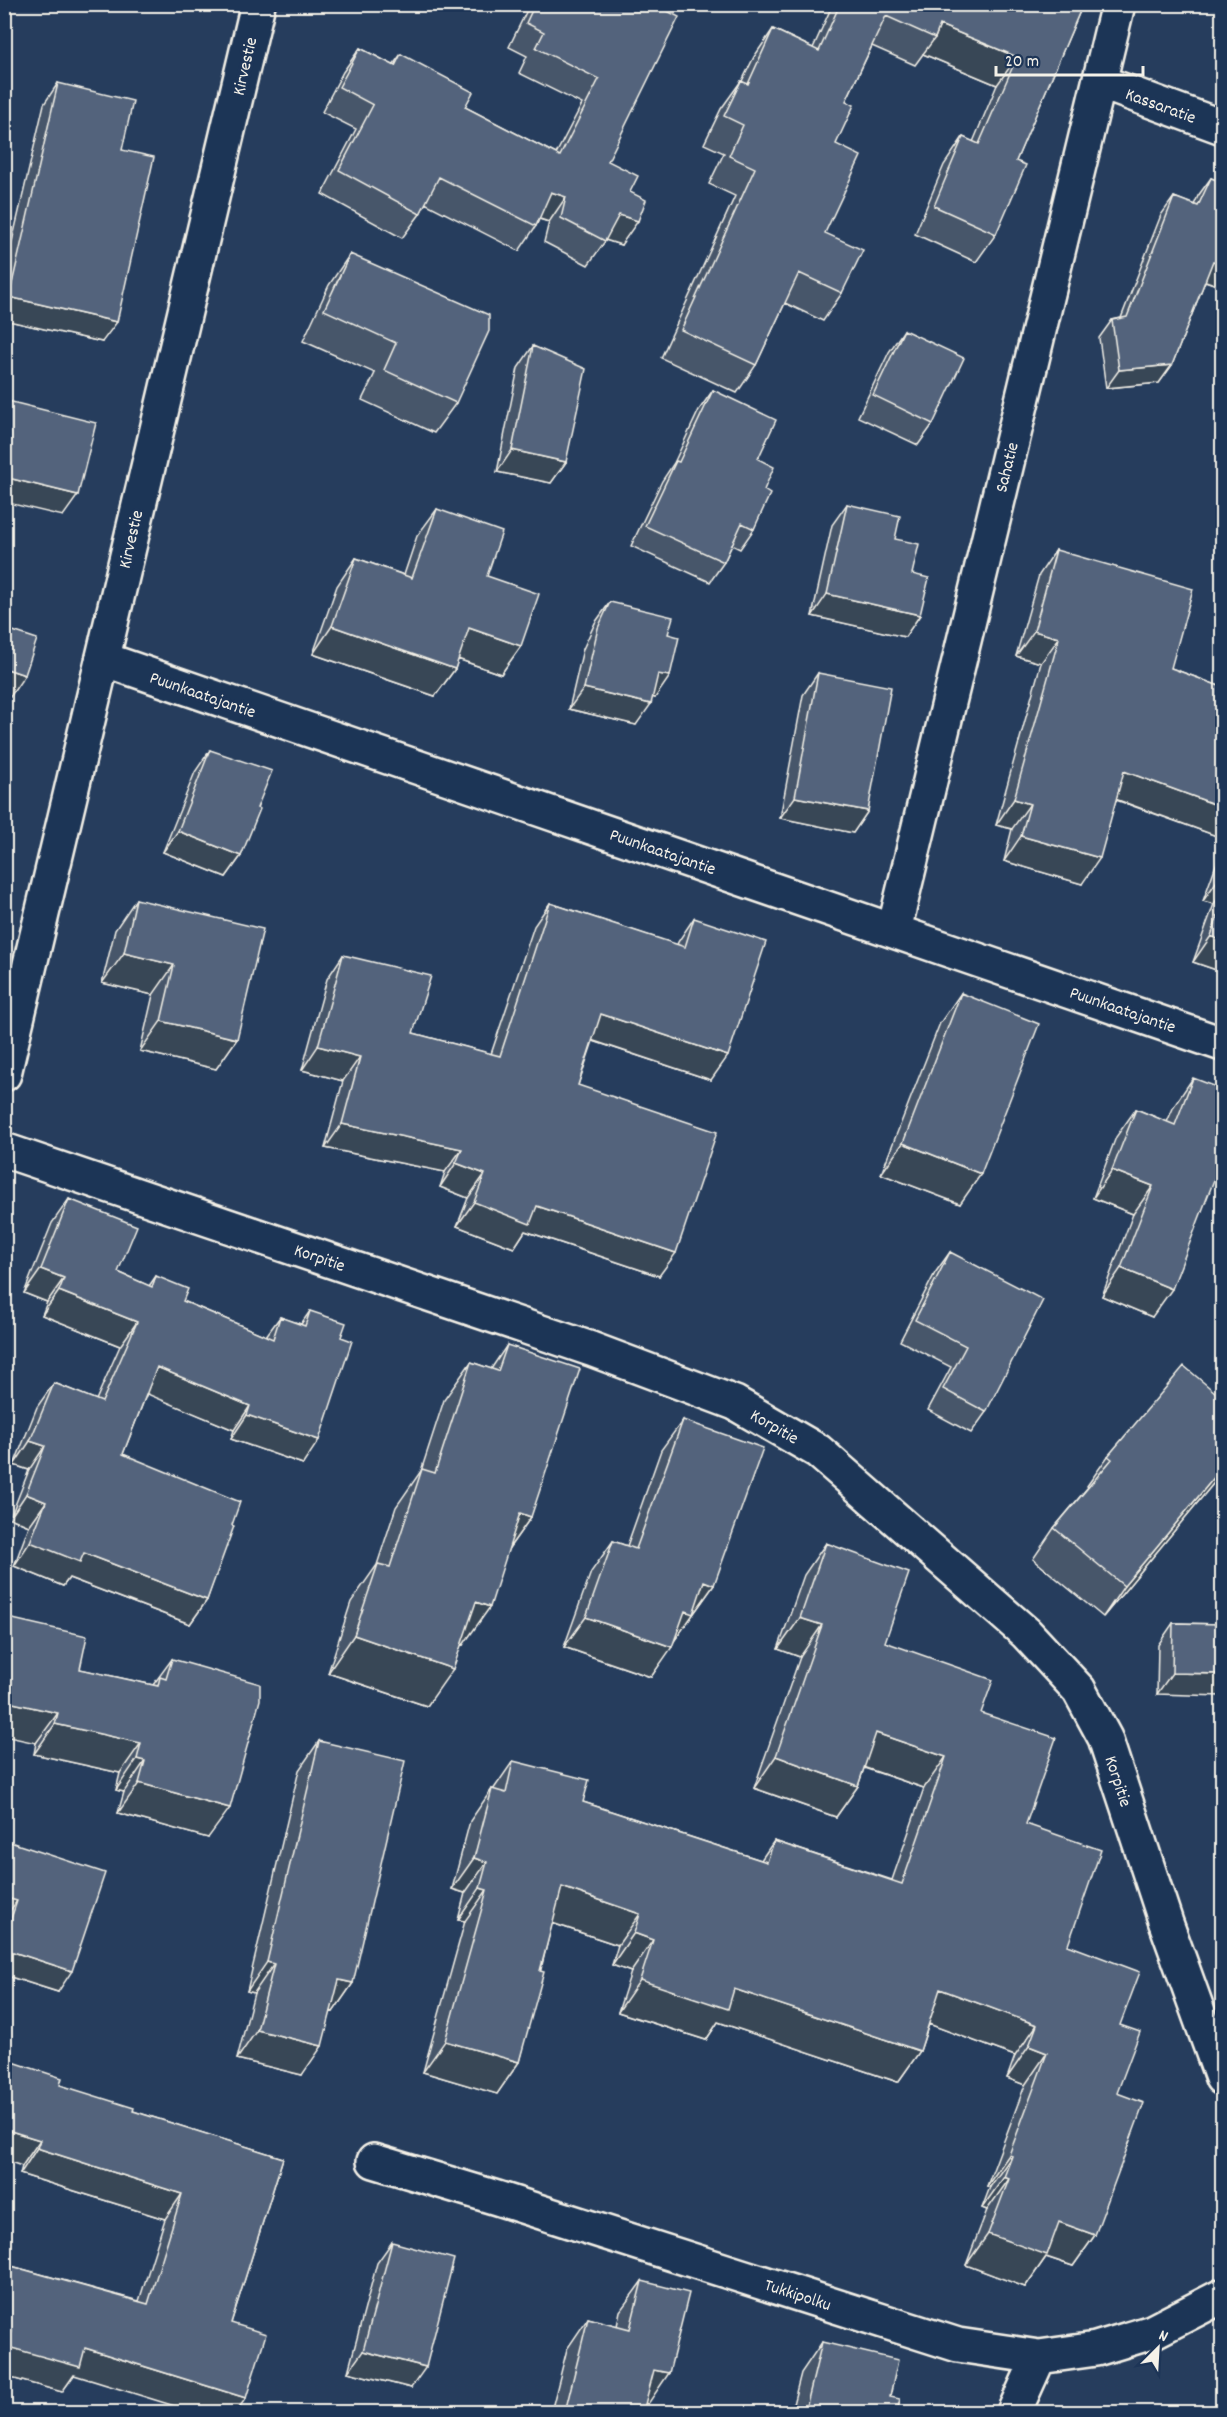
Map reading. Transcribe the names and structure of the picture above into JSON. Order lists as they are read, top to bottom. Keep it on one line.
{"streets":{"street":["Kirvestie","Kassaratie","Sahatie","Puunkaatajantie","Korpitie","Tukkipolku"]},"crossings":[["Kirvestie","Puunkaatajantie"],["Kassaratie","Sahatie"],["Sahatie","Puunkaatajantie"]],"scale_bar":"20 m","north":"top right"}
